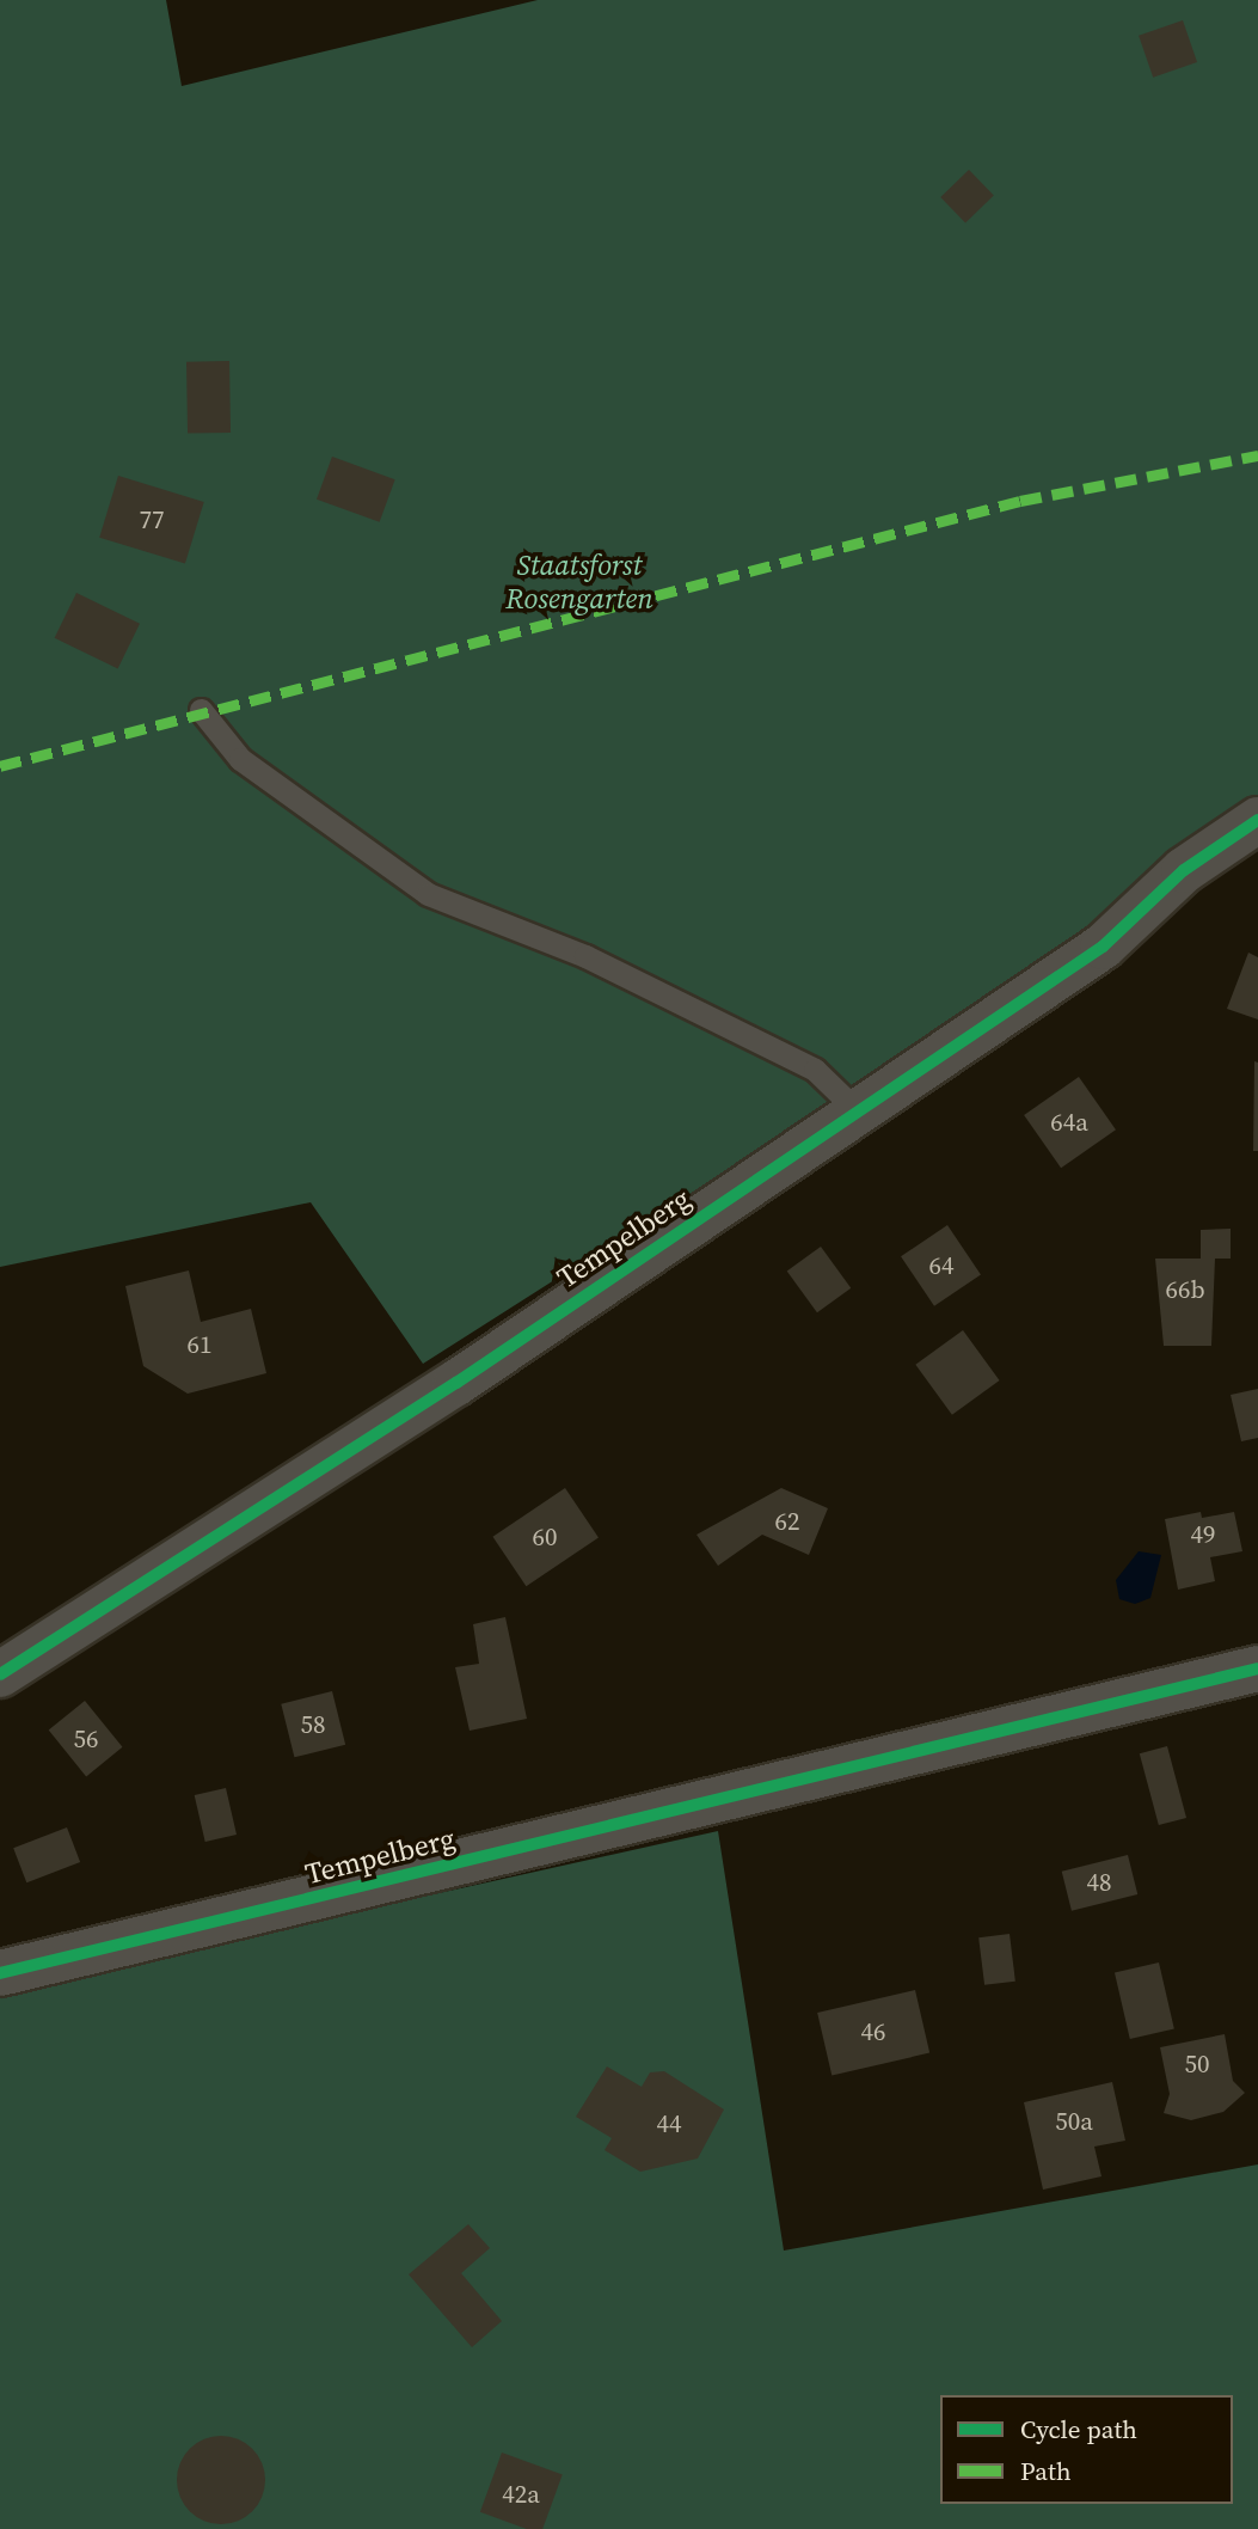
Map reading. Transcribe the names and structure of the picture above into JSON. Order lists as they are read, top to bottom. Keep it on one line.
{"streets":{"street":["Tempelberg"]},"parks":["Staatsforst Rosengarten"],"house_numbers":["77","64a","64","66b","61","62","49","60","58","56","48","46","50","50a","44","42a"],"legend":["Cycle path","Path"]}
